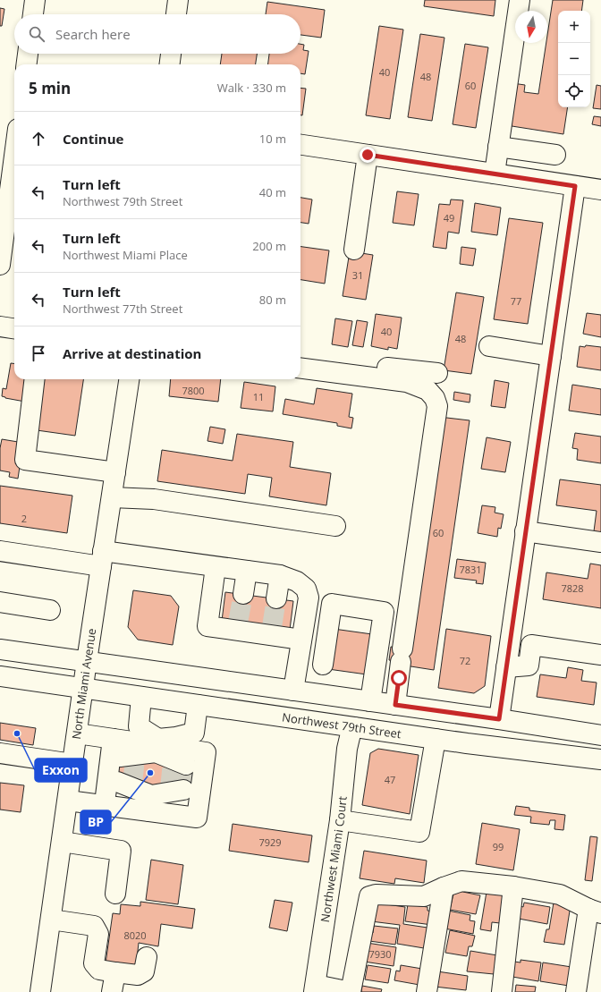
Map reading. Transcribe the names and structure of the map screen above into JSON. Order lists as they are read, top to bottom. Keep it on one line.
{"streets":{"main road":["North Miami Avenue","Northwest 79th Street","Northwest Miami Court"]},"crossings":[["North Miami Avenue","Northwest 79th Street"],["Northwest 79th Street","Northwest Miami Court"]],"places":["Exxon","BP"],"house_numbers":["40","48","60","49","31","77","40","48","7800","11","2","60","7831","7828","72","47","7929","99","8020","7930"],"north":"bottom","page":{"map_buttons":["+","−"],"search":"Search here","heading":["5 min","Walk · 330 m"],"list":[["Continue","10 m"],["Turn left","Northwest 79th Street","40 m"],["Turn left","Northwest Miami Place","200 m"],["Turn left","Northwest 77th Street","80 m"],"Arrive at destination"]}}
